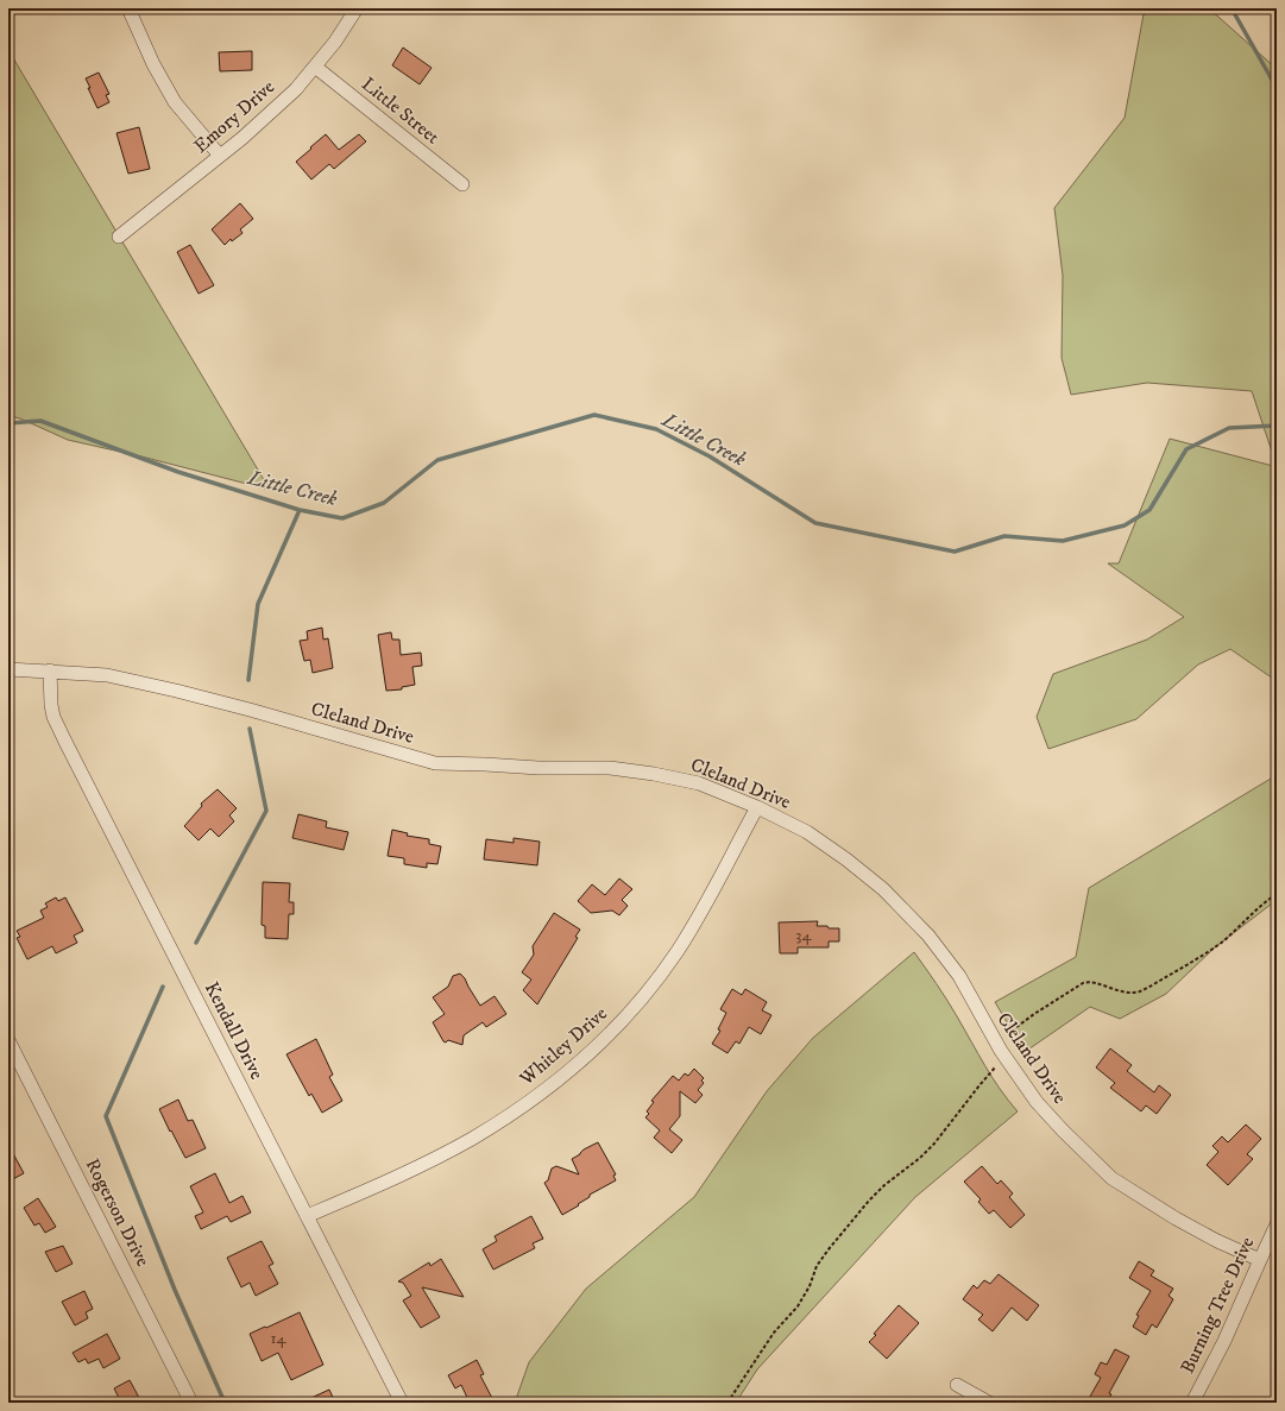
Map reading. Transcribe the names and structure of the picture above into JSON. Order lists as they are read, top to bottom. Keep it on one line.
{"streets":{"street":["Little Street","Emory Drive","Cleland Drive","Kendall Drive","Whitley Drive","Rogerson Drive","Burning Tree Drive"]},"crossings":[["Little Street","Emory Drive"],["Cleland Drive","Kendall Drive"],["Cleland Drive","Whitley Drive"],["Cleland Drive","Burning Tree Drive"],["Kendall Drive","Whitley Drive"]],"water":["Little Creek"],"house_numbers":["34","14"]}
